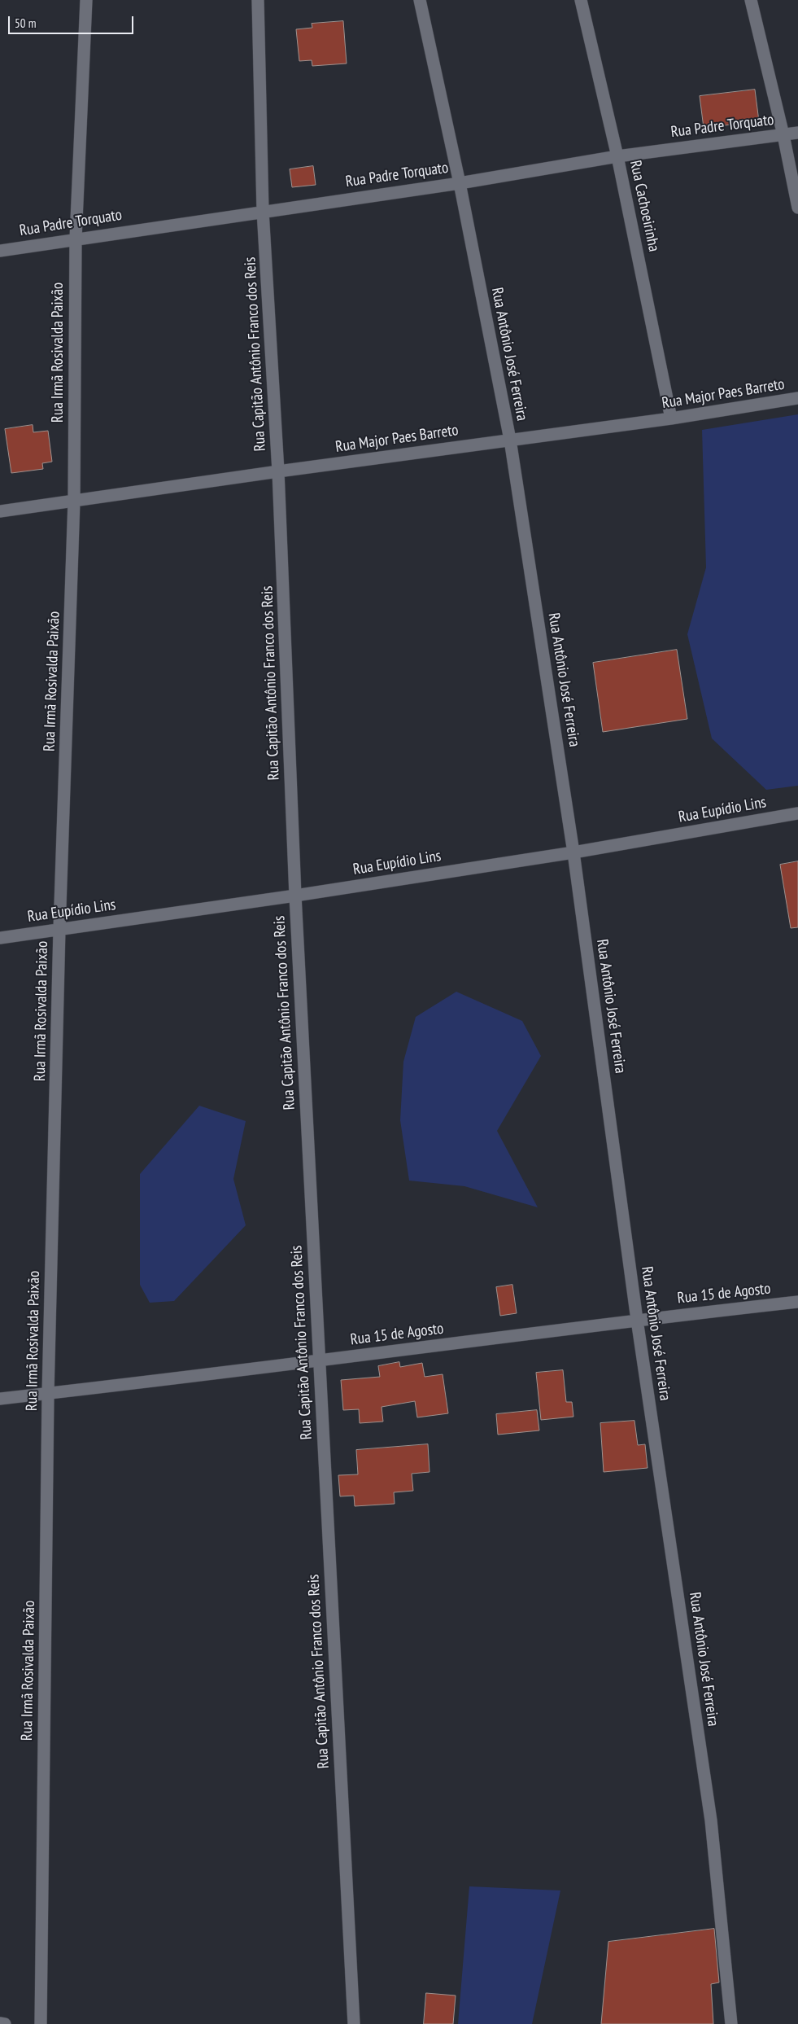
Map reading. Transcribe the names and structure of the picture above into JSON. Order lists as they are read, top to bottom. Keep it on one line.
{"streets":{"street":["Rua Padre Torquato","Rua Cachoeirinha","Rua Irmã Rosivalda Paixão","Rua Capitão Antônio Franco dos Reis","Rua Antônio José Ferreira","Rua Major Paes Barreto","Rua Eupídio Lins","Rua 15 de Agosto"]},"crossings":[["Rua Padre Torquato","Rua Cachoeirinha"],["Rua Padre Torquato","Rua Irmã Rosivalda Paixão"],["Rua Padre Torquato","Rua Capitão Antônio Franco dos Reis"],["Rua Padre Torquato","Rua Antônio José Ferreira"],["Rua Cachoeirinha","Rua Major Paes Barreto"],["Rua Irmã Rosivalda Paixão","Rua Major Paes Barreto"],["Rua Irmã Rosivalda Paixão","Rua Eupídio Lins"],["Rua Irmã Rosivalda Paixão","Rua 15 de Agosto"],["Rua Capitão Antônio Franco dos Reis","Rua Major Paes Barreto"],["Rua Capitão Antônio Franco dos Reis","Rua Eupídio Lins"],["Rua Capitão Antônio Franco dos Reis","Rua 15 de Agosto"],["Rua Antônio José Ferreira","Rua Major Paes Barreto"],["Rua Antônio José Ferreira","Rua Eupídio Lins"],["Rua Antônio José Ferreira","Rua 15 de Agosto"]],"scale_bar":"50 m"}
